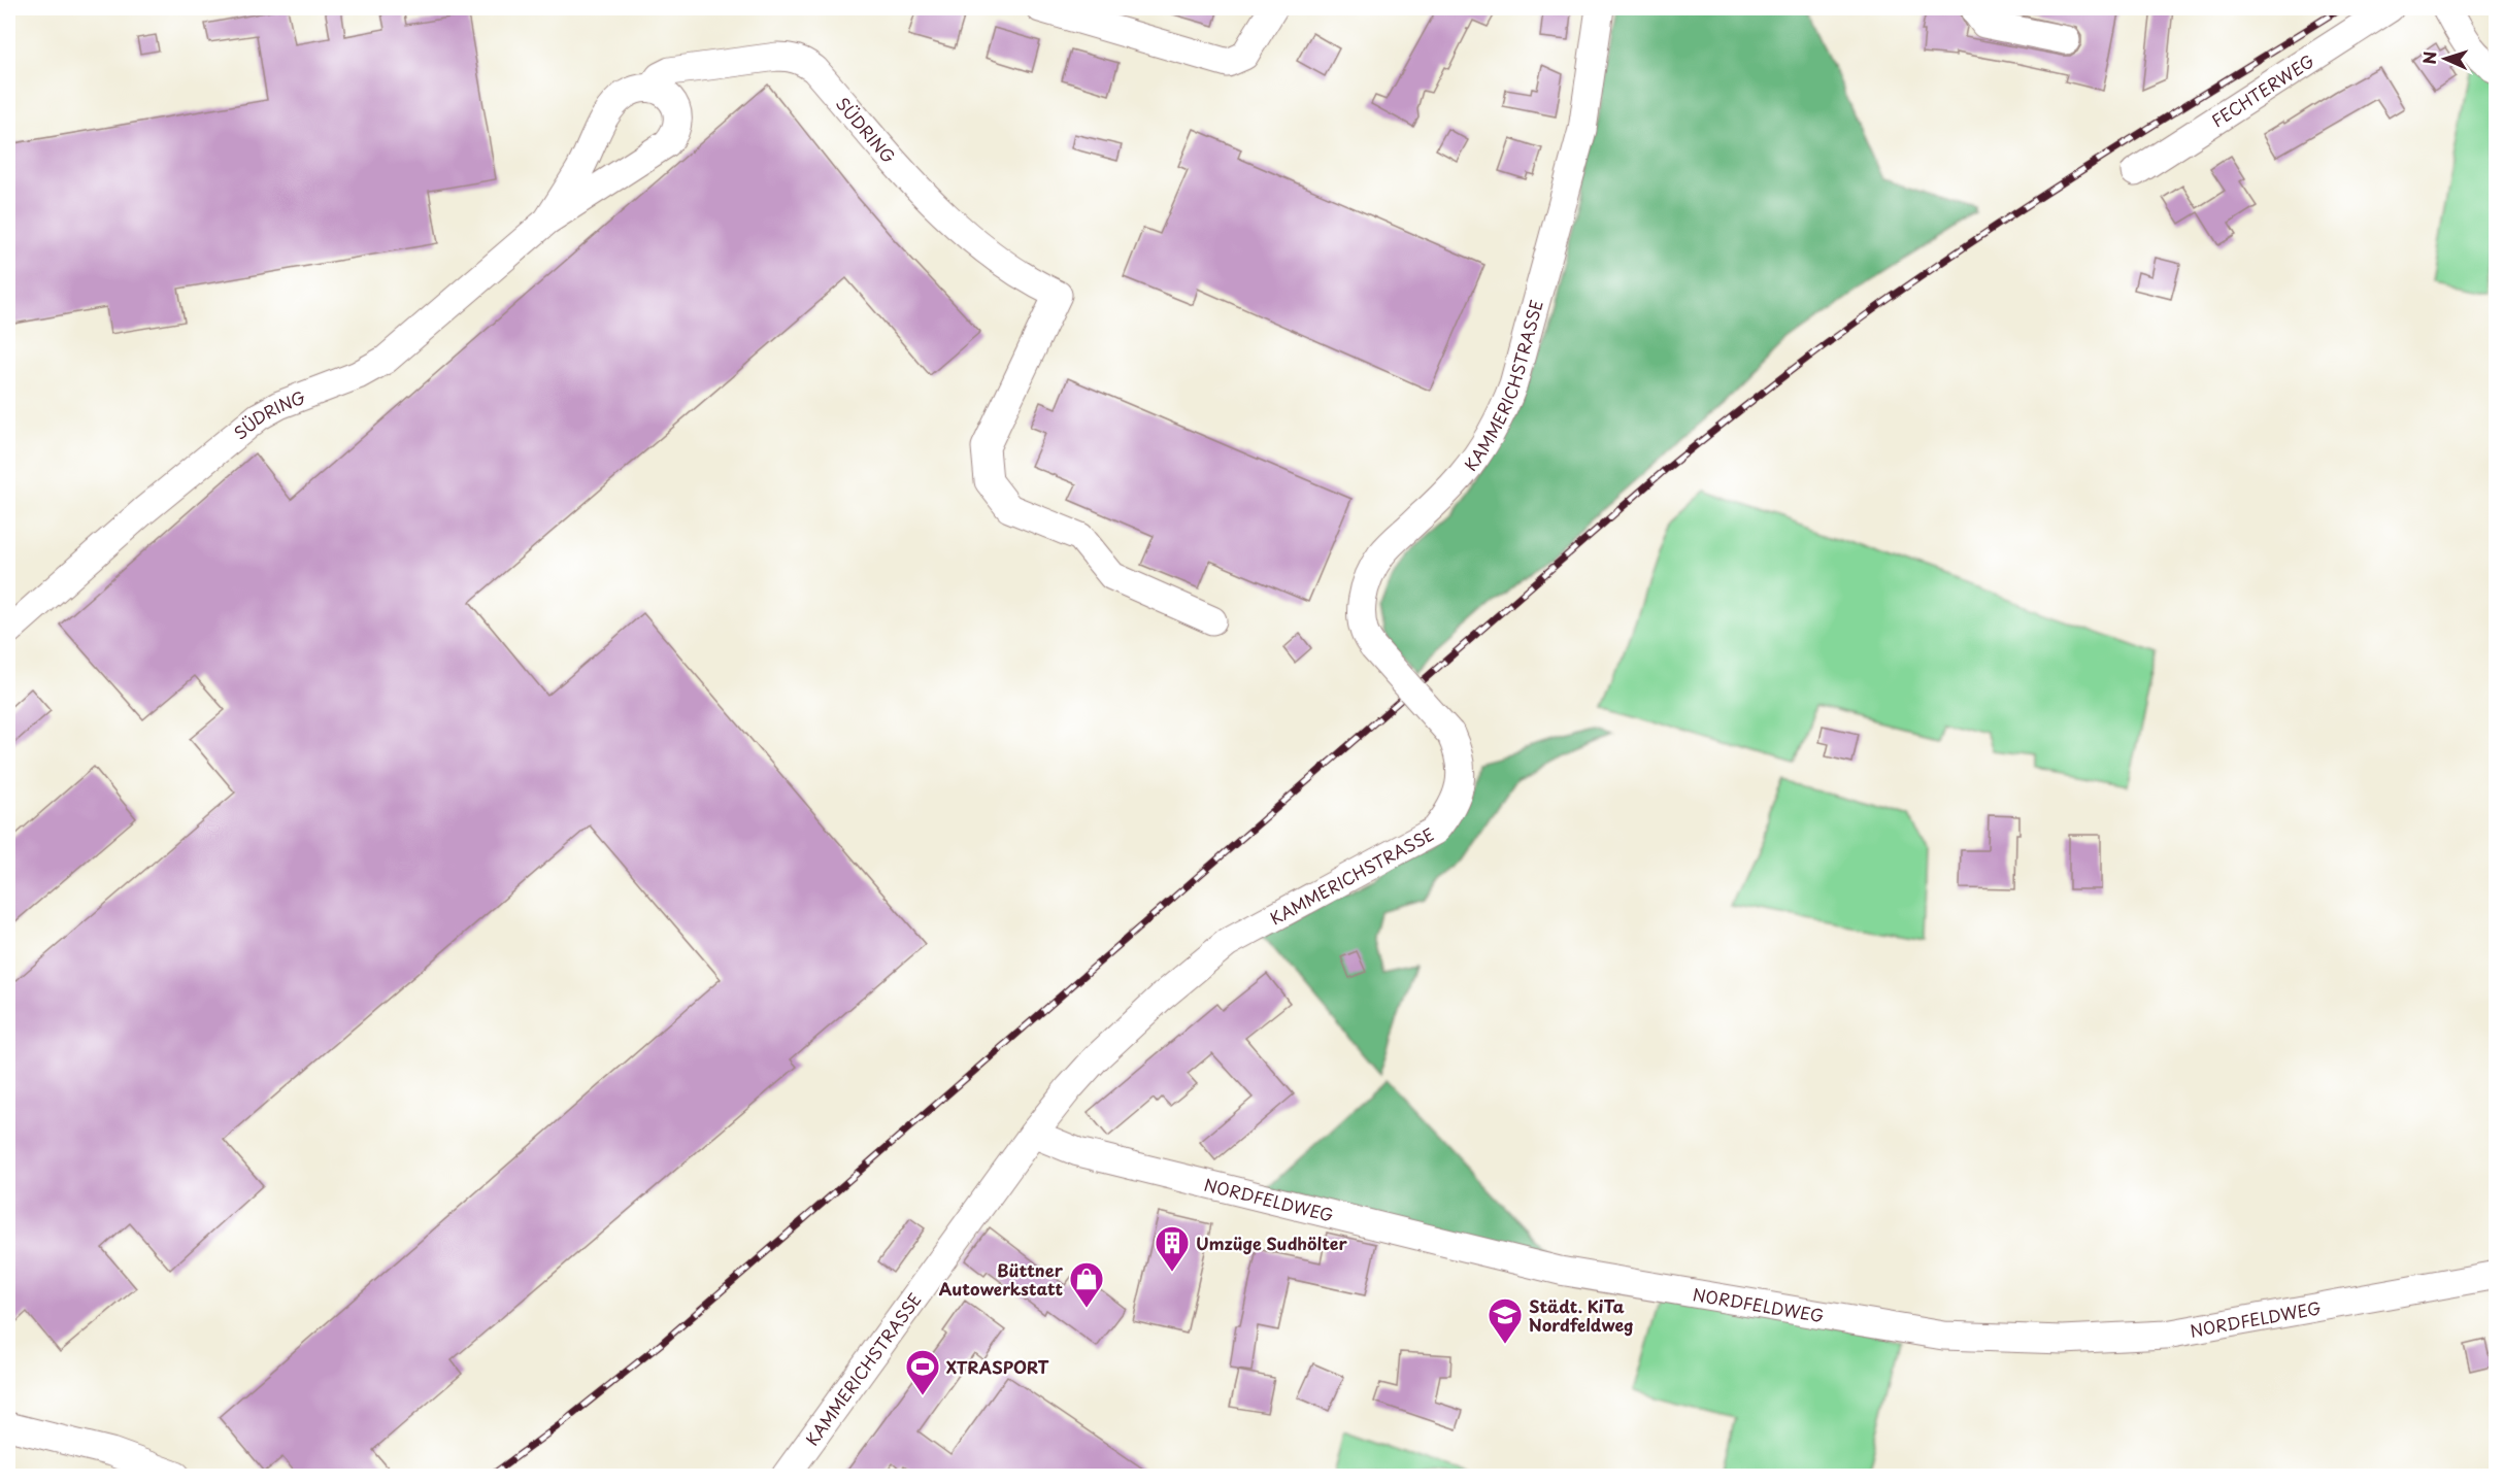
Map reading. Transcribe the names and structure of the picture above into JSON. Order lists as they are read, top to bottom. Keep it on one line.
{"streets":{"street":["FECHTERWEG","SÜDRING","KAMMERICHSTRASSE","NORDFELDWEG"]},"crossings":[["KAMMERICHSTRASSE","NORDFELDWEG"]],"places":{"building":["Umzüge Sudhölter"],"shop":["Büttner Autowerkstatt"],"school or university":["Städt. KiTa Nordfeldweg"],"sports":["XTRASPORT"]},"north":"left"}
